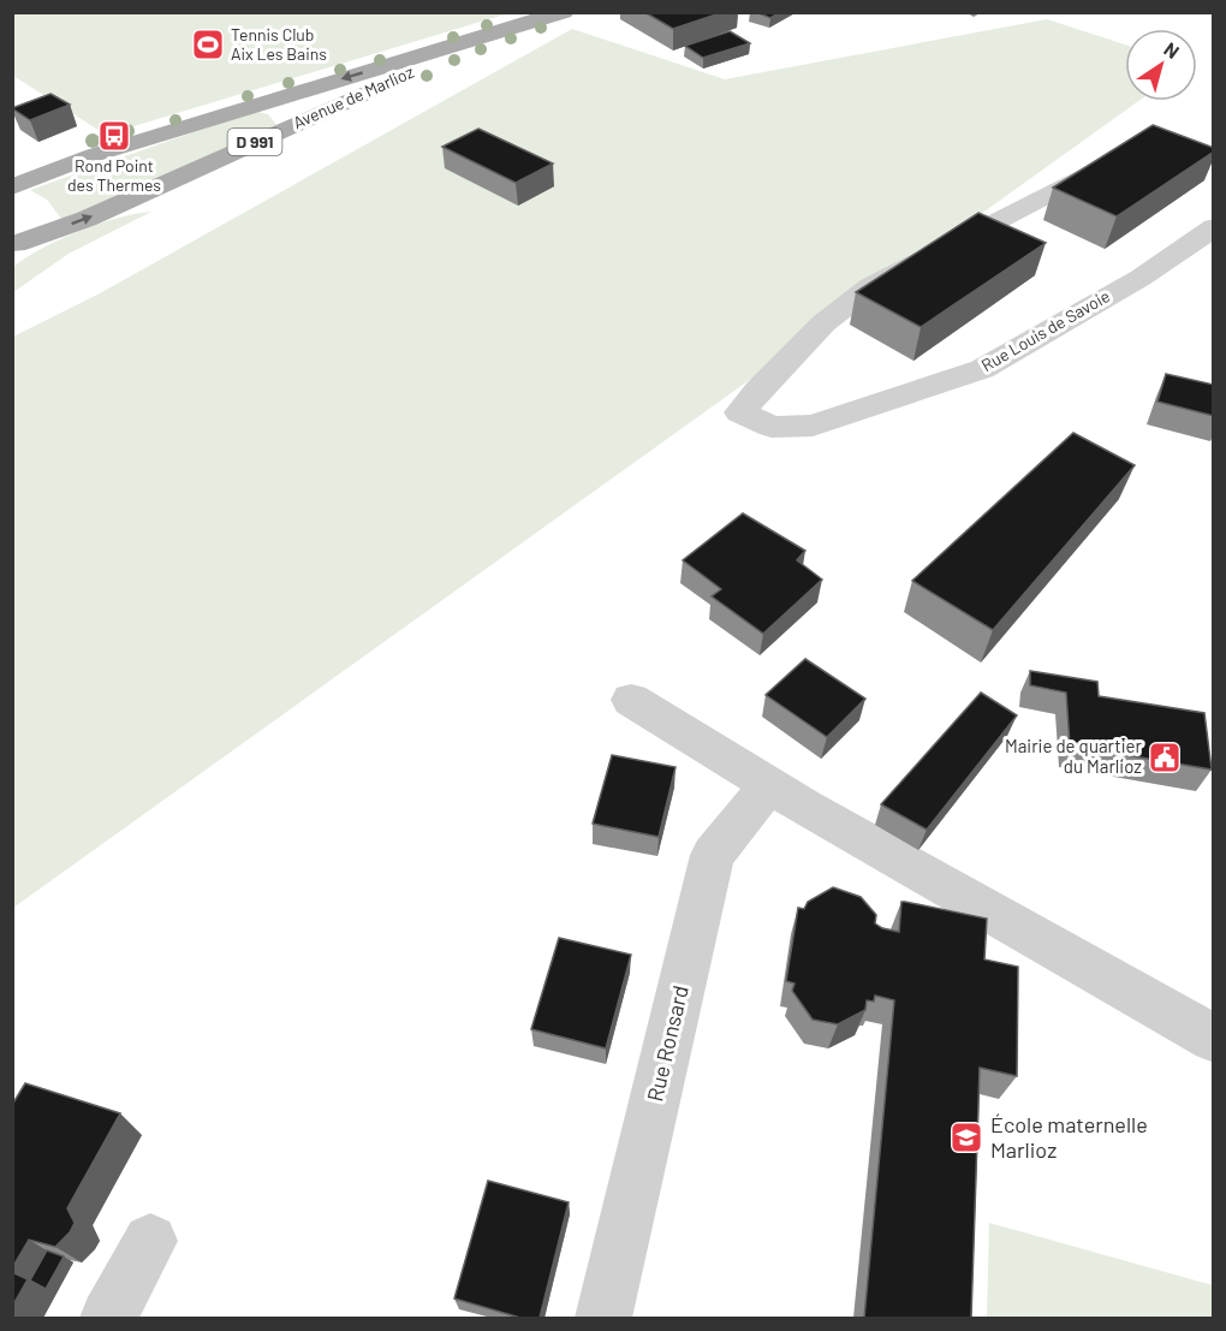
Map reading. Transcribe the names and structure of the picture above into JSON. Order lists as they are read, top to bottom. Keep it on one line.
{"streets":{"main road":["Avenue de Marlioz","D 991"],"street":["Rue Louis de Savoie","Rue Ronsard"]},"places":{"sports":["Tennis Club Aix Les Bains"],"bus stop":["Rond Point des Thermes"],"public building":["Mairie de quartier du Marlioz"],"school or university":["École maternelle Marlioz"]},"north":"top right"}
